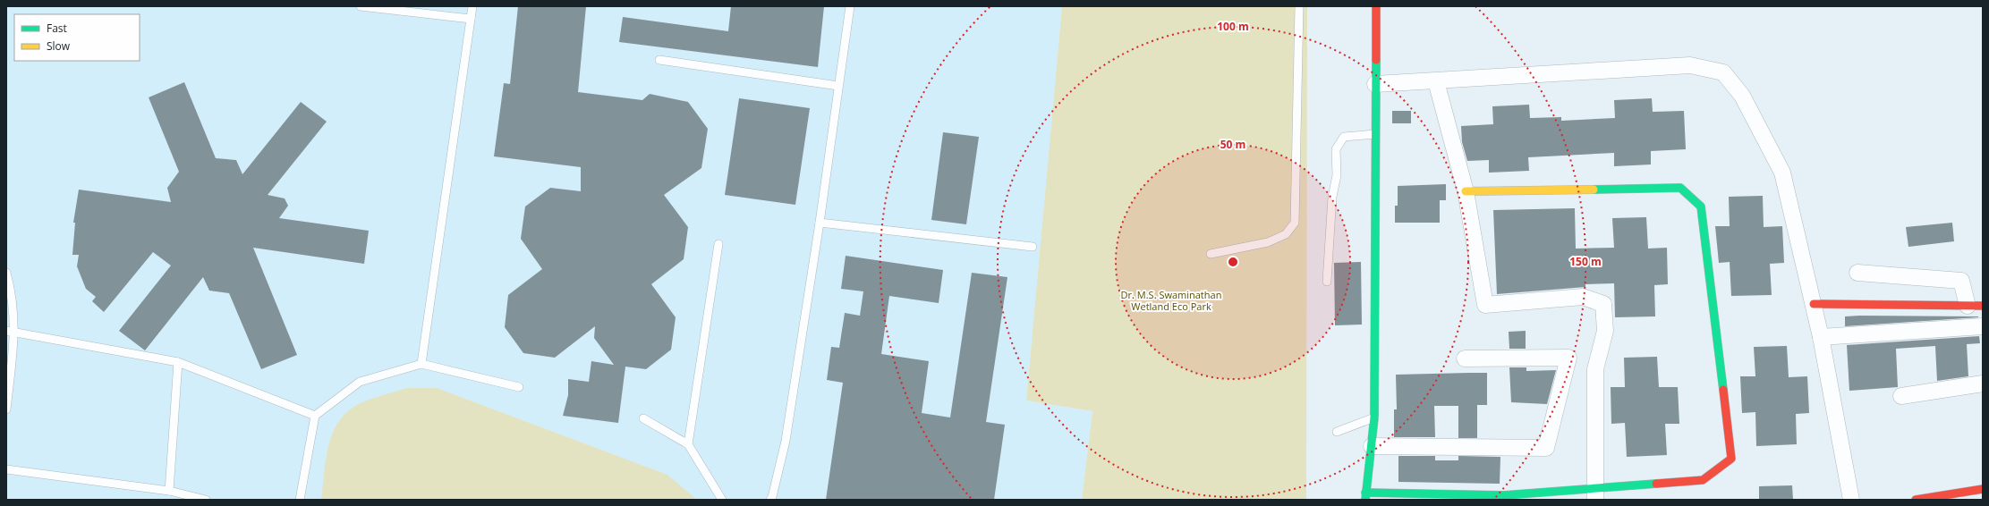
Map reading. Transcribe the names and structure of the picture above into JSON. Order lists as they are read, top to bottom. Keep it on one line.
{"parks":["Dr. M.S. Swaminathan Wetland Eco Park"],"legend":["Fast","Slow"],"rings":["100 m","50 m","150 m"]}
